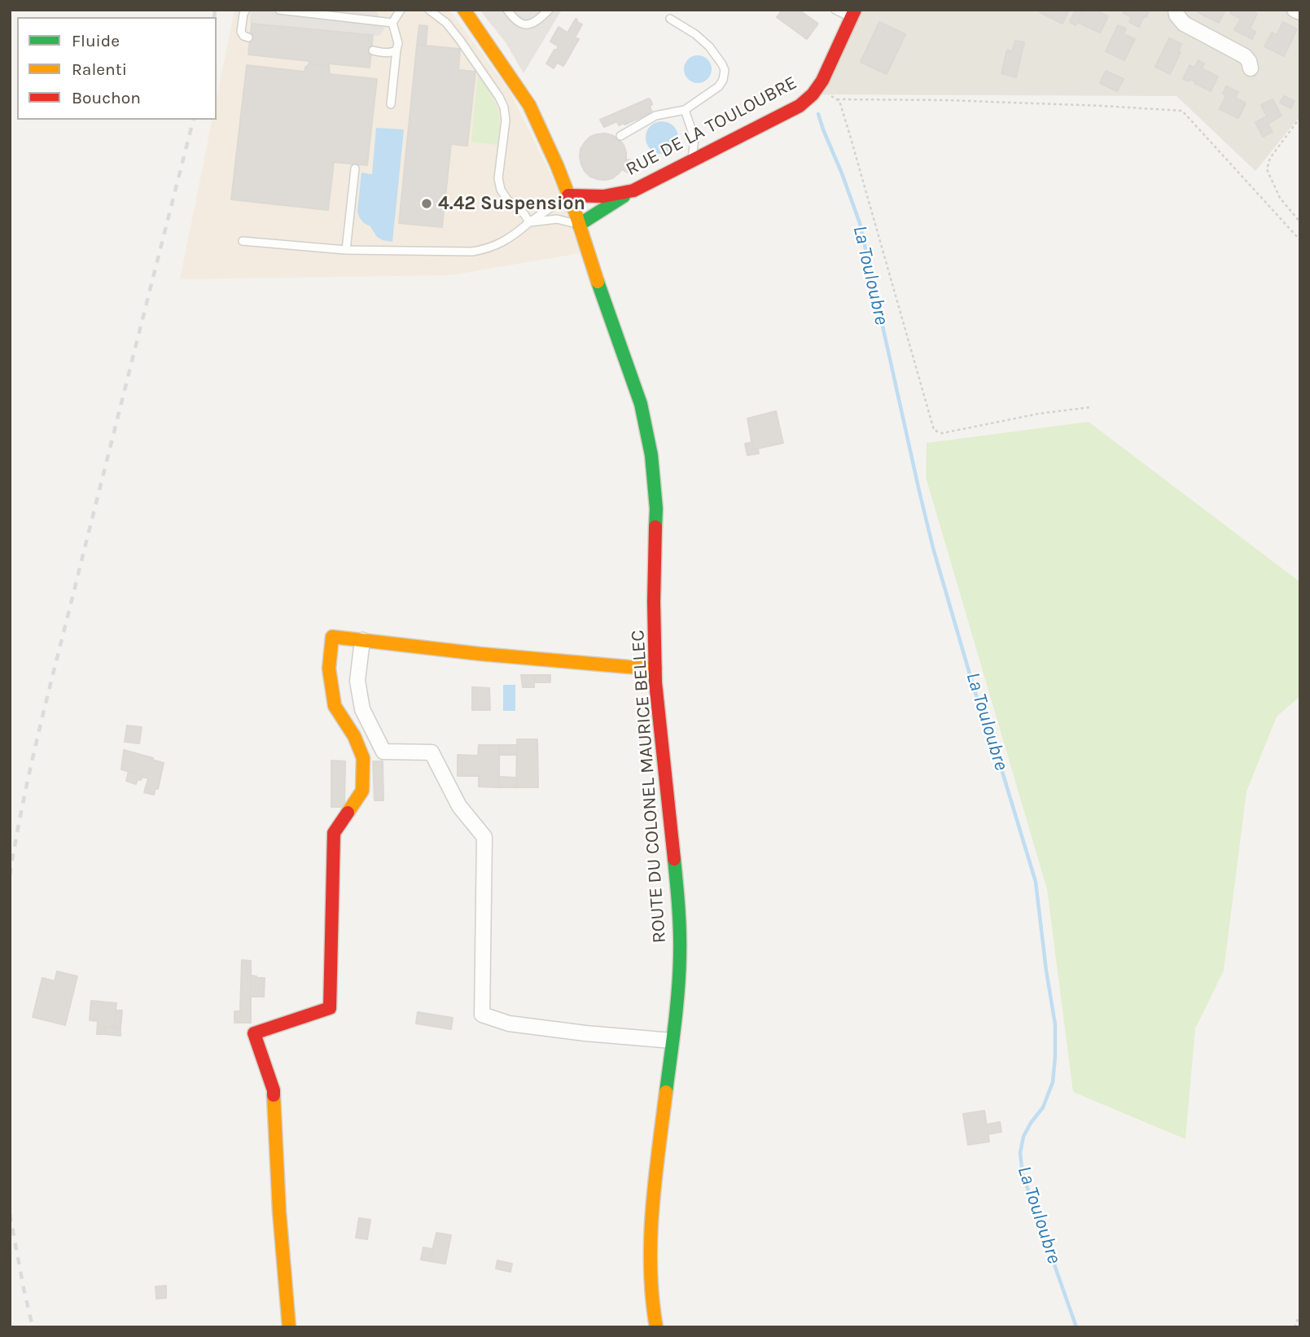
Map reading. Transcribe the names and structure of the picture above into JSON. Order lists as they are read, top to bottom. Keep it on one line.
{"streets":{"street":["RUE DE LA TOULOUBRE","ROUTE DU COLONEL MAURICE BELLEC"]},"crossings":[["RUE DE LA TOULOUBRE","ROUTE DU COLONEL MAURICE BELLEC"]],"water":["La Touloubre"],"places":["4.42 Suspension"],"legend":["Fluide","Ralenti","Bouchon"]}
